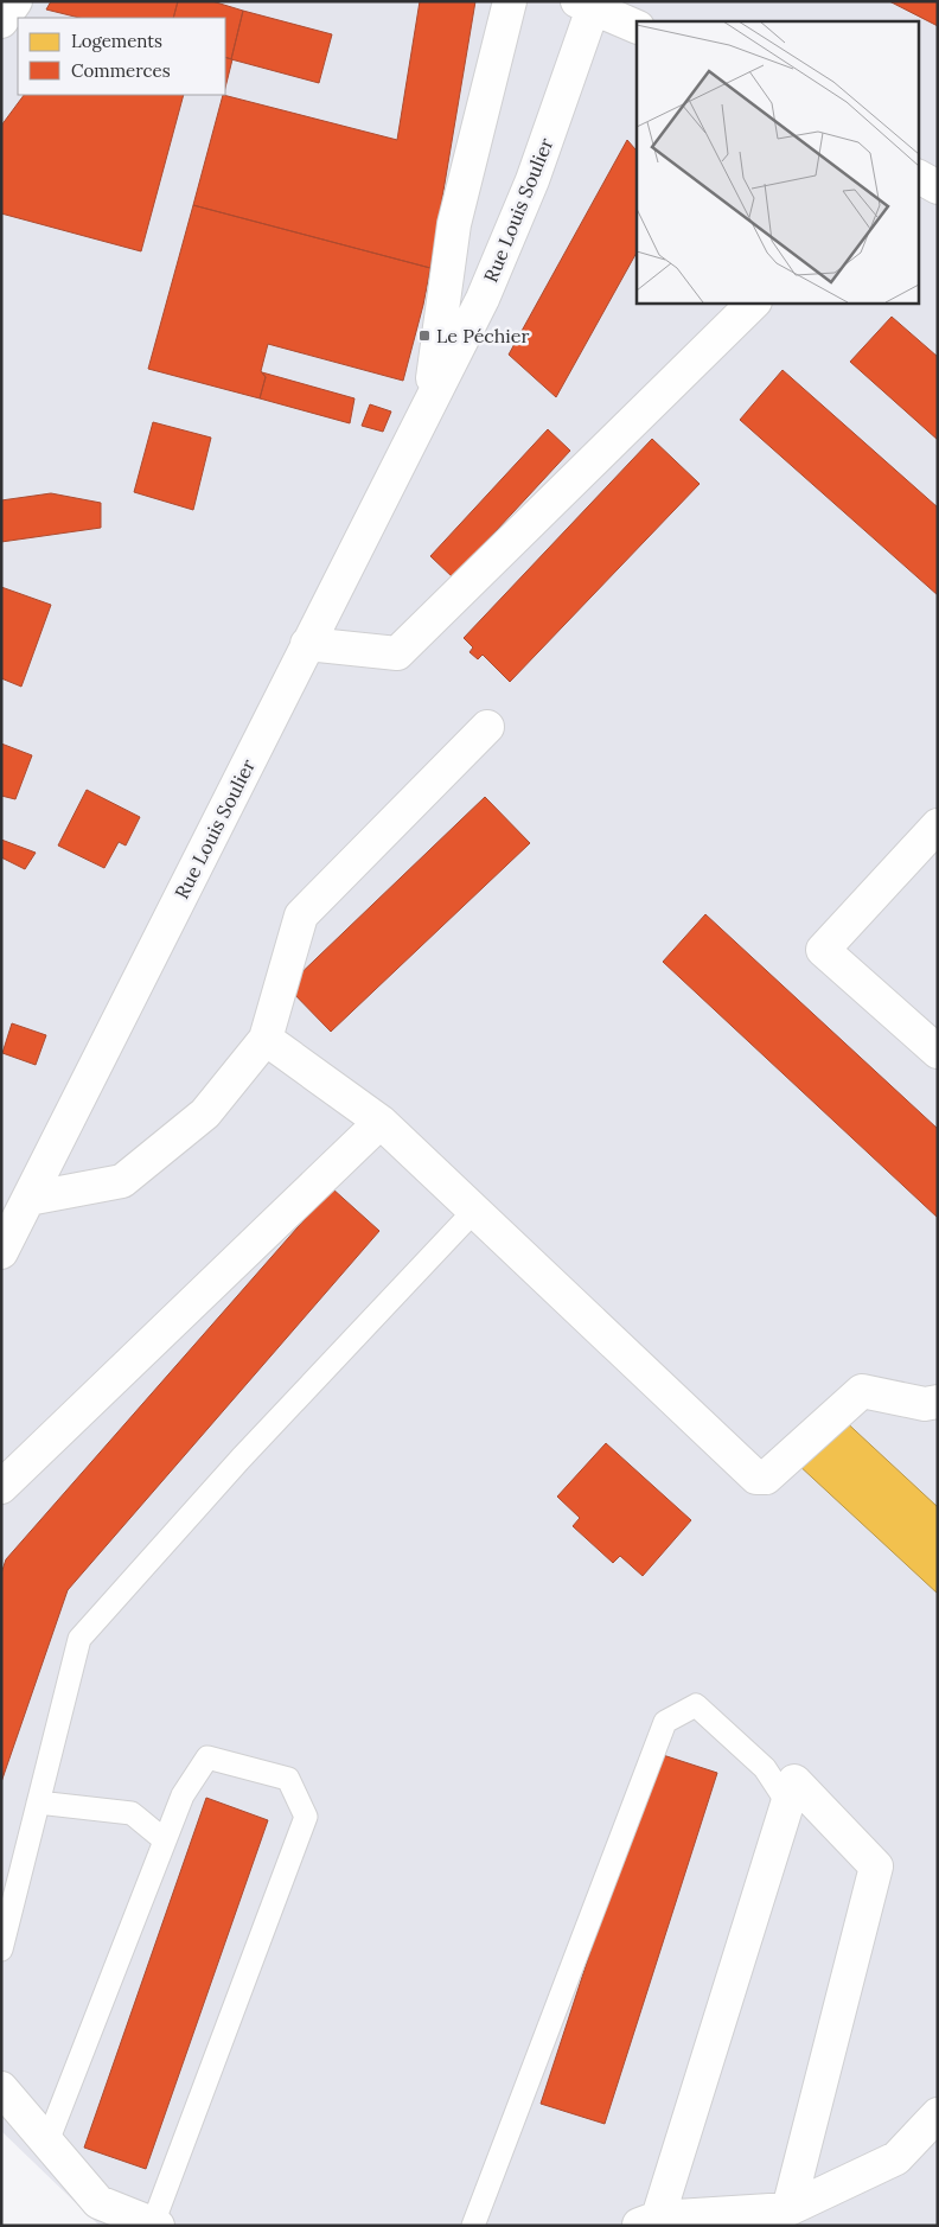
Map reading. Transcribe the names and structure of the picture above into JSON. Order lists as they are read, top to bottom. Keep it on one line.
{"streets":{"street":["Rue Louis Soulier"]},"places":{"transit":["Le Péchier"]},"legend":["Logements","Commerces"]}
